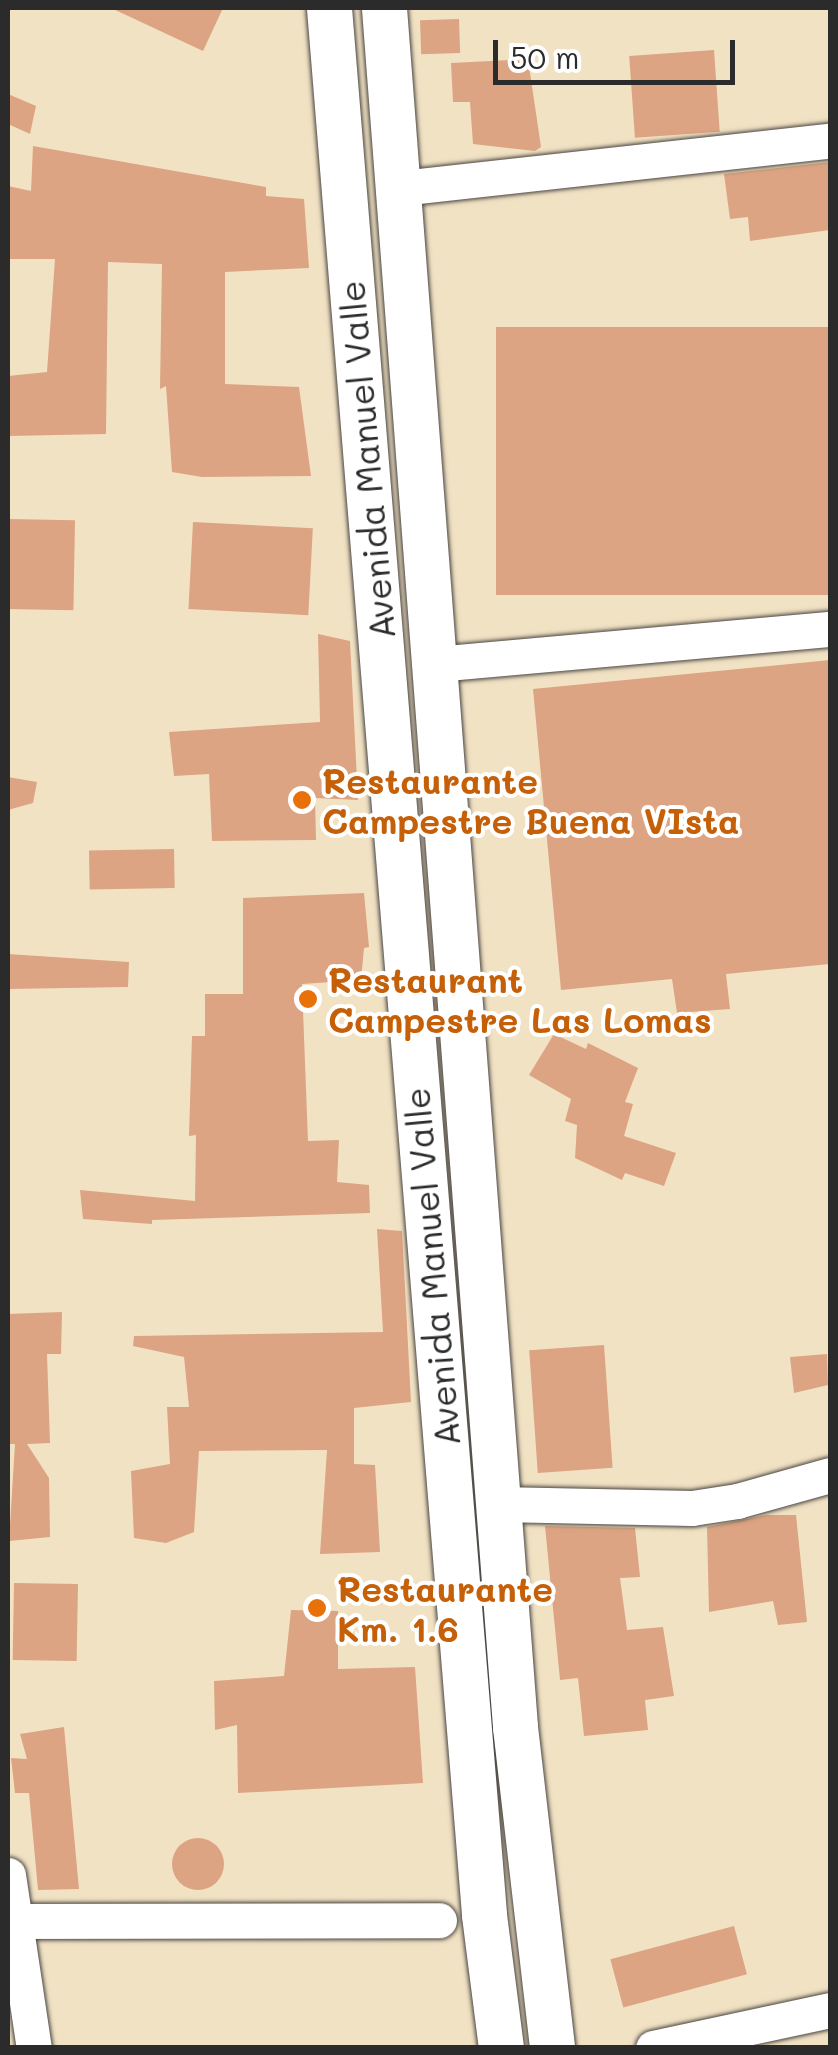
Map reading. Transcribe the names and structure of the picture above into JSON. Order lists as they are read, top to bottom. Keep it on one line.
{"streets":{"main road":["Avenida Manuel Valle"]},"places":["Restaurante Campestre Buena VIsta","Restaurant Campestre Las Lomas","Restaurante Km. 1.6"],"scale_bar":"50 m"}
